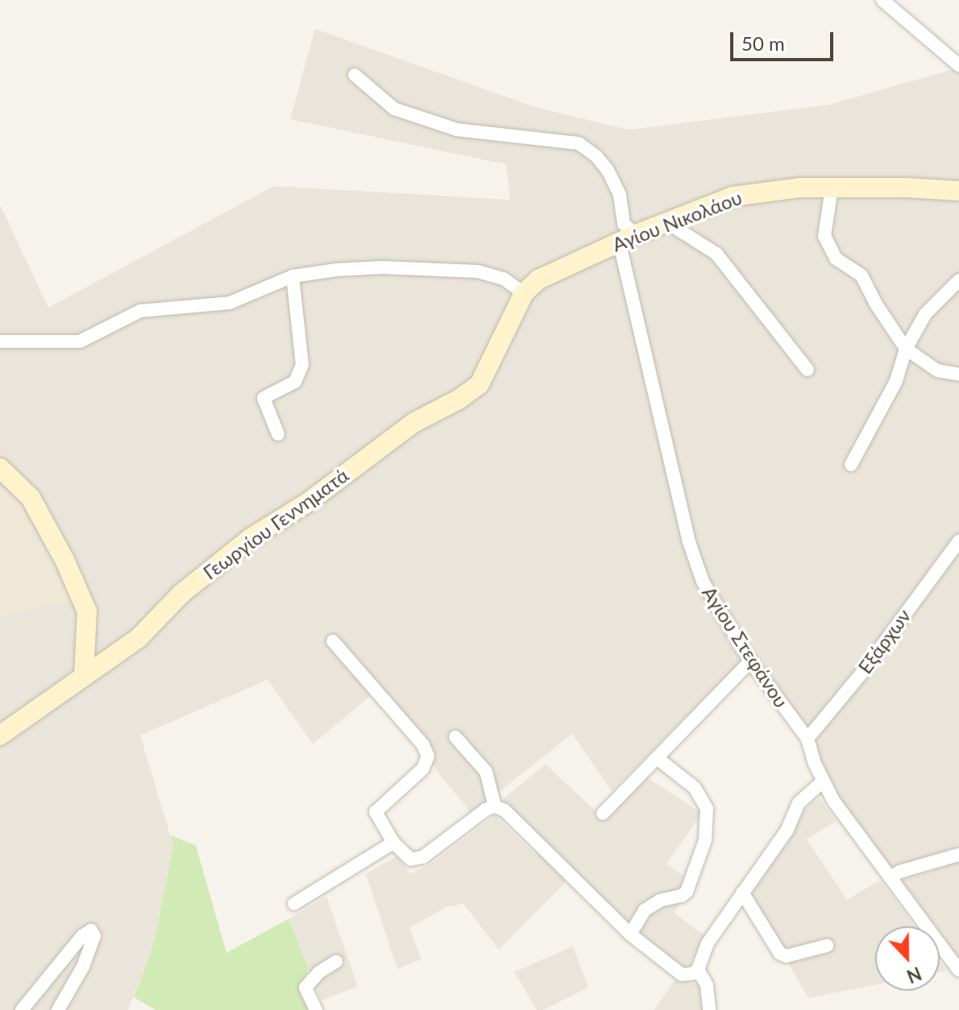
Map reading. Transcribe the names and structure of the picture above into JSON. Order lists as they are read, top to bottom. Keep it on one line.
{"streets":{"street":["Αγίου Νικολάου","Γεωργίου Γεννηματά","Εξάρχων","Αγίου Στεφάνου"]},"crossings":[["Αγίου Νικολάου","Γεωργίου Γεννηματά"],["Αγίου Νικολάου","Αγίου Στεφάνου"],["Εξάρχων","Αγίου Στεφάνου"]],"scale_bar":"50 m","north":"bottom"}
